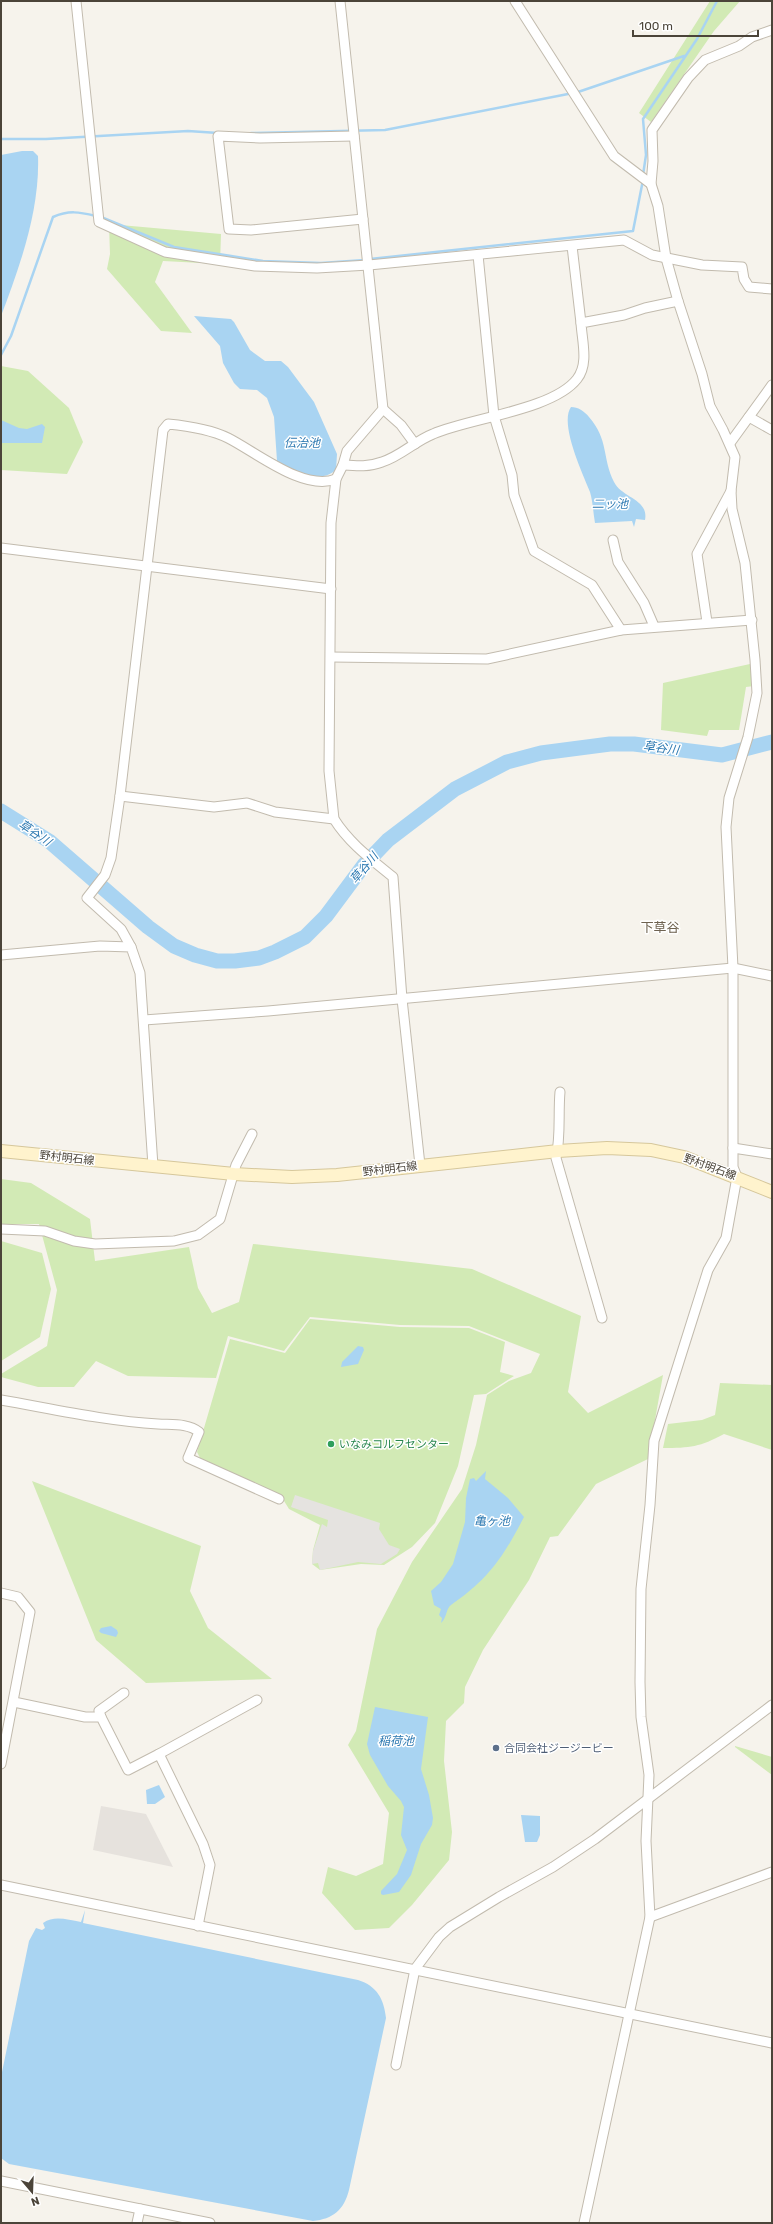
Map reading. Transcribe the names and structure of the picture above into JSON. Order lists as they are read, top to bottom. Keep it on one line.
{"streets":{"main road":["野村明石線"]},"districts":["下草谷"],"water":["伝治池","二ッ池","草谷川","亀ヶ池","稲荷池"],"places":["いなみコルフセンター","合同会社ジージービー"],"scale_bar":"100 m","north":"bottom"}
